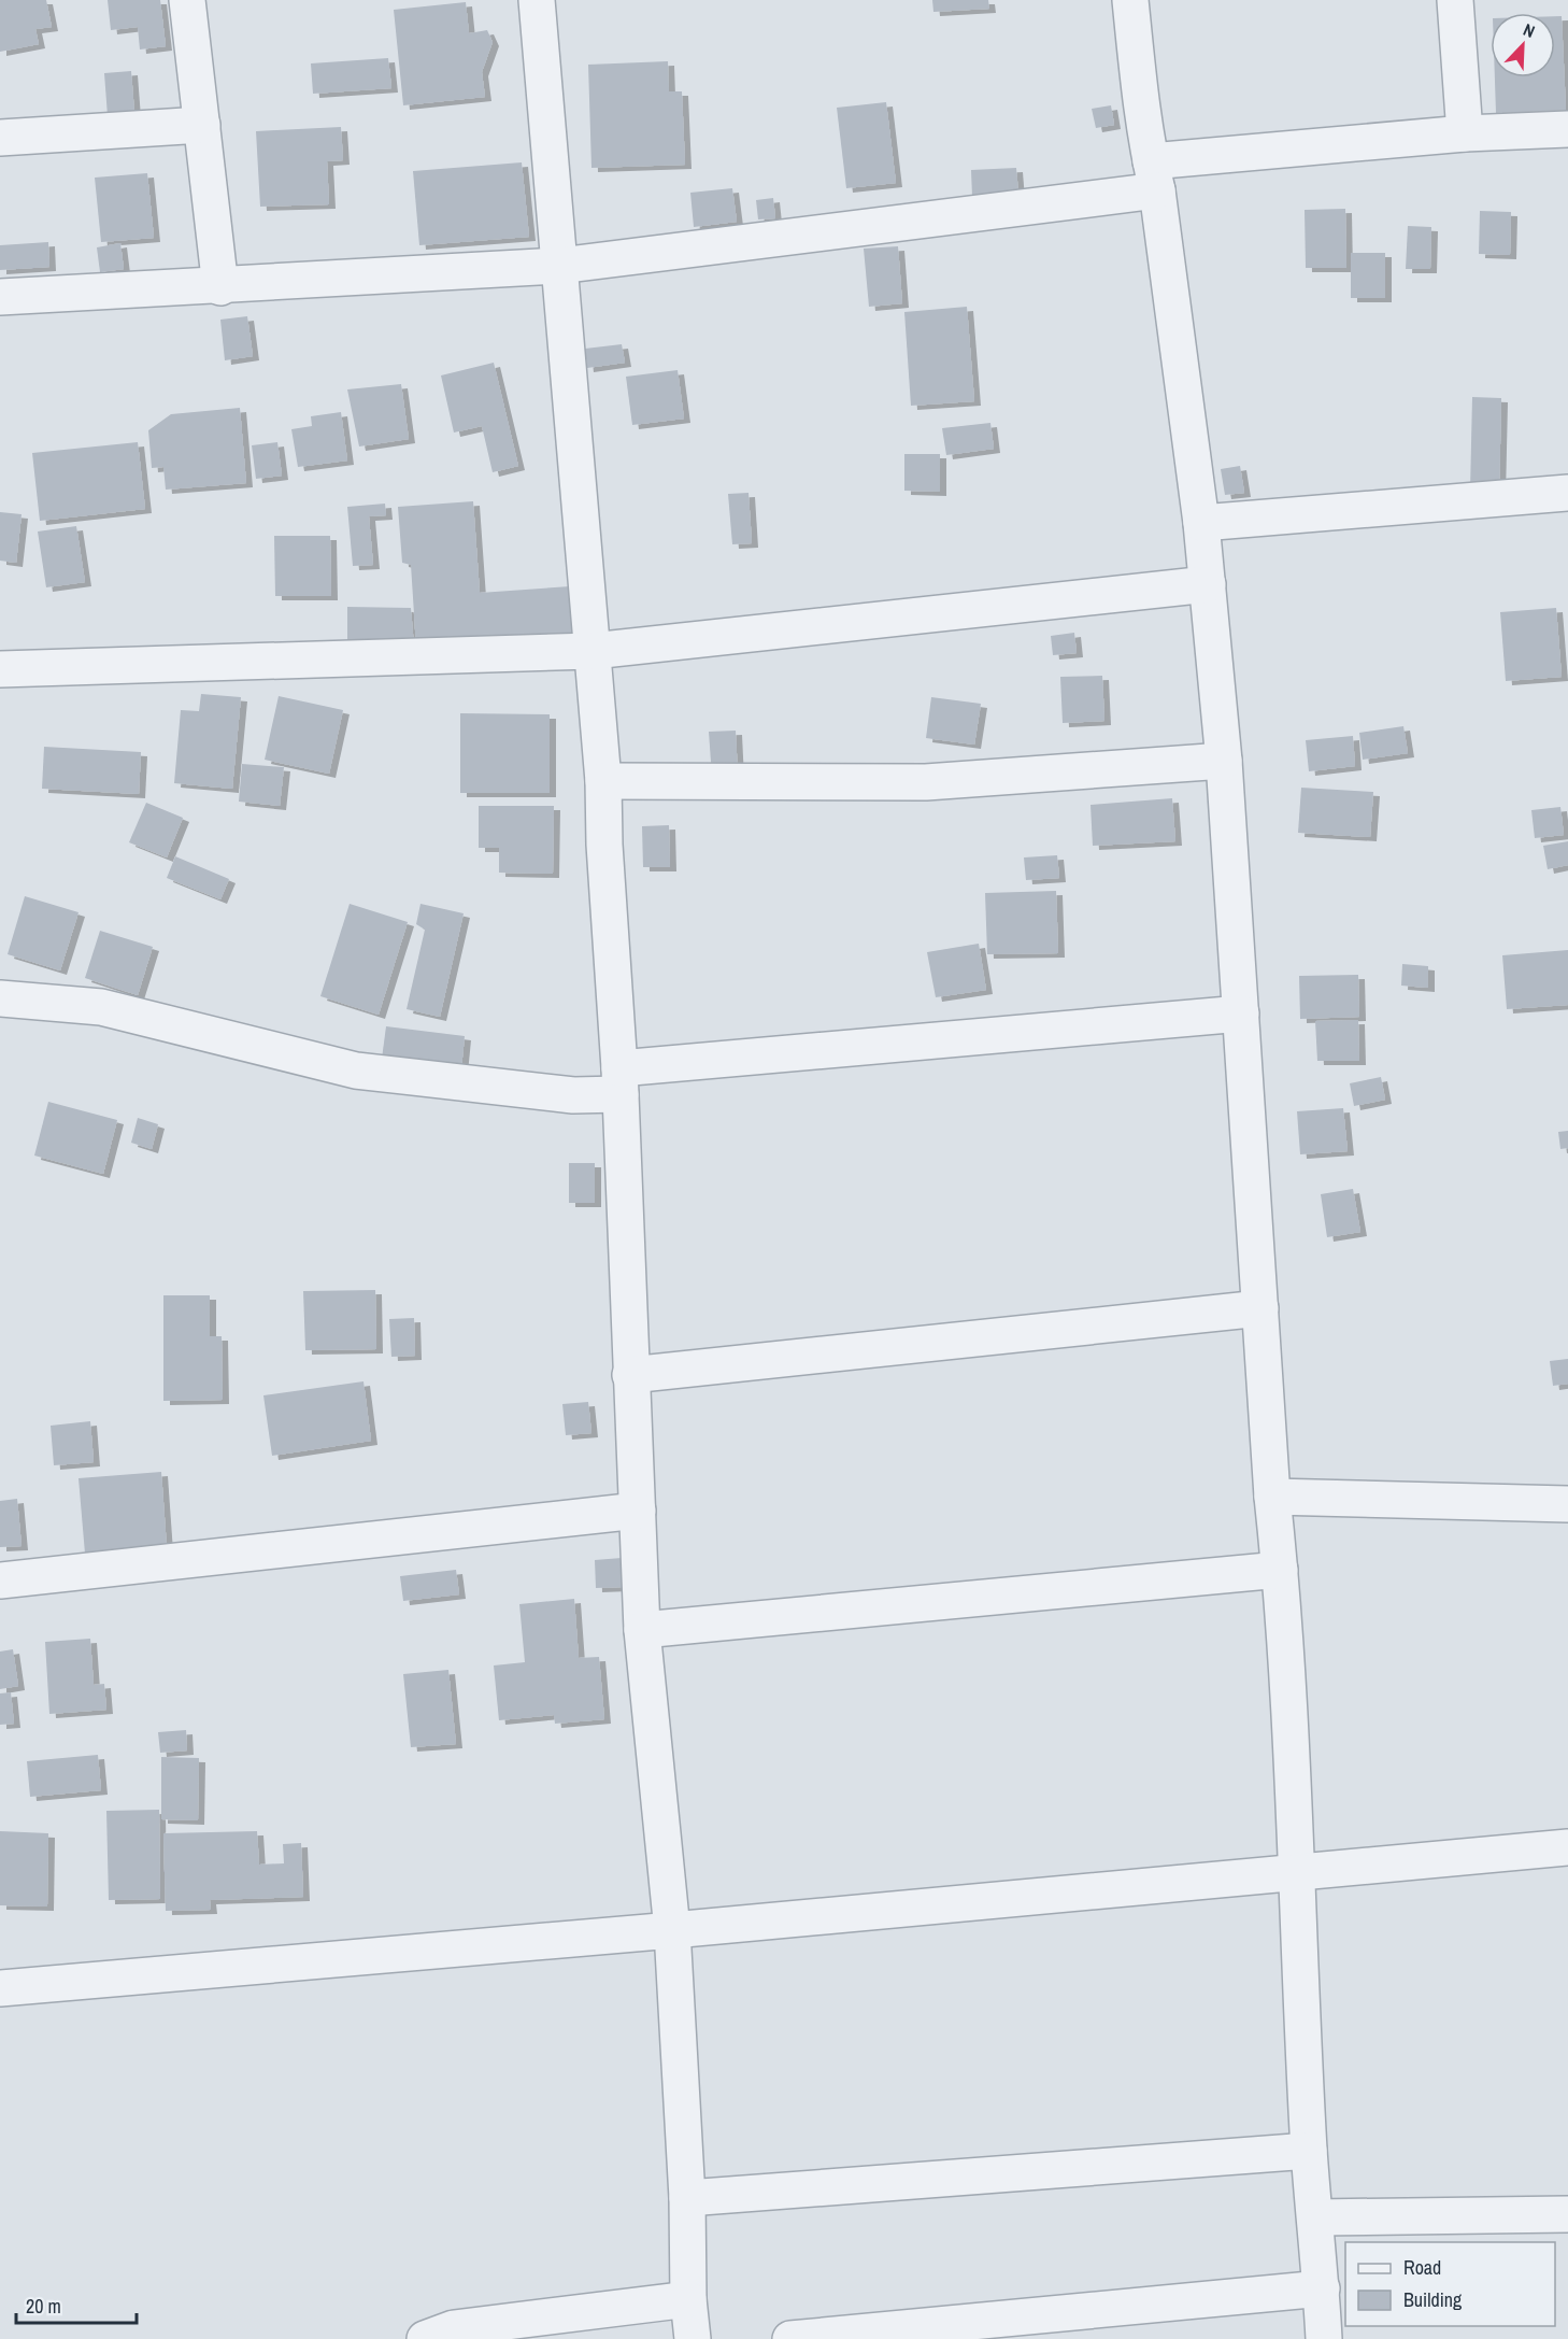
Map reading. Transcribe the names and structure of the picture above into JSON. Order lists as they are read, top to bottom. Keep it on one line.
{"legend":["Road","Building"],"scale_bar":"20 m","north":"top right"}
